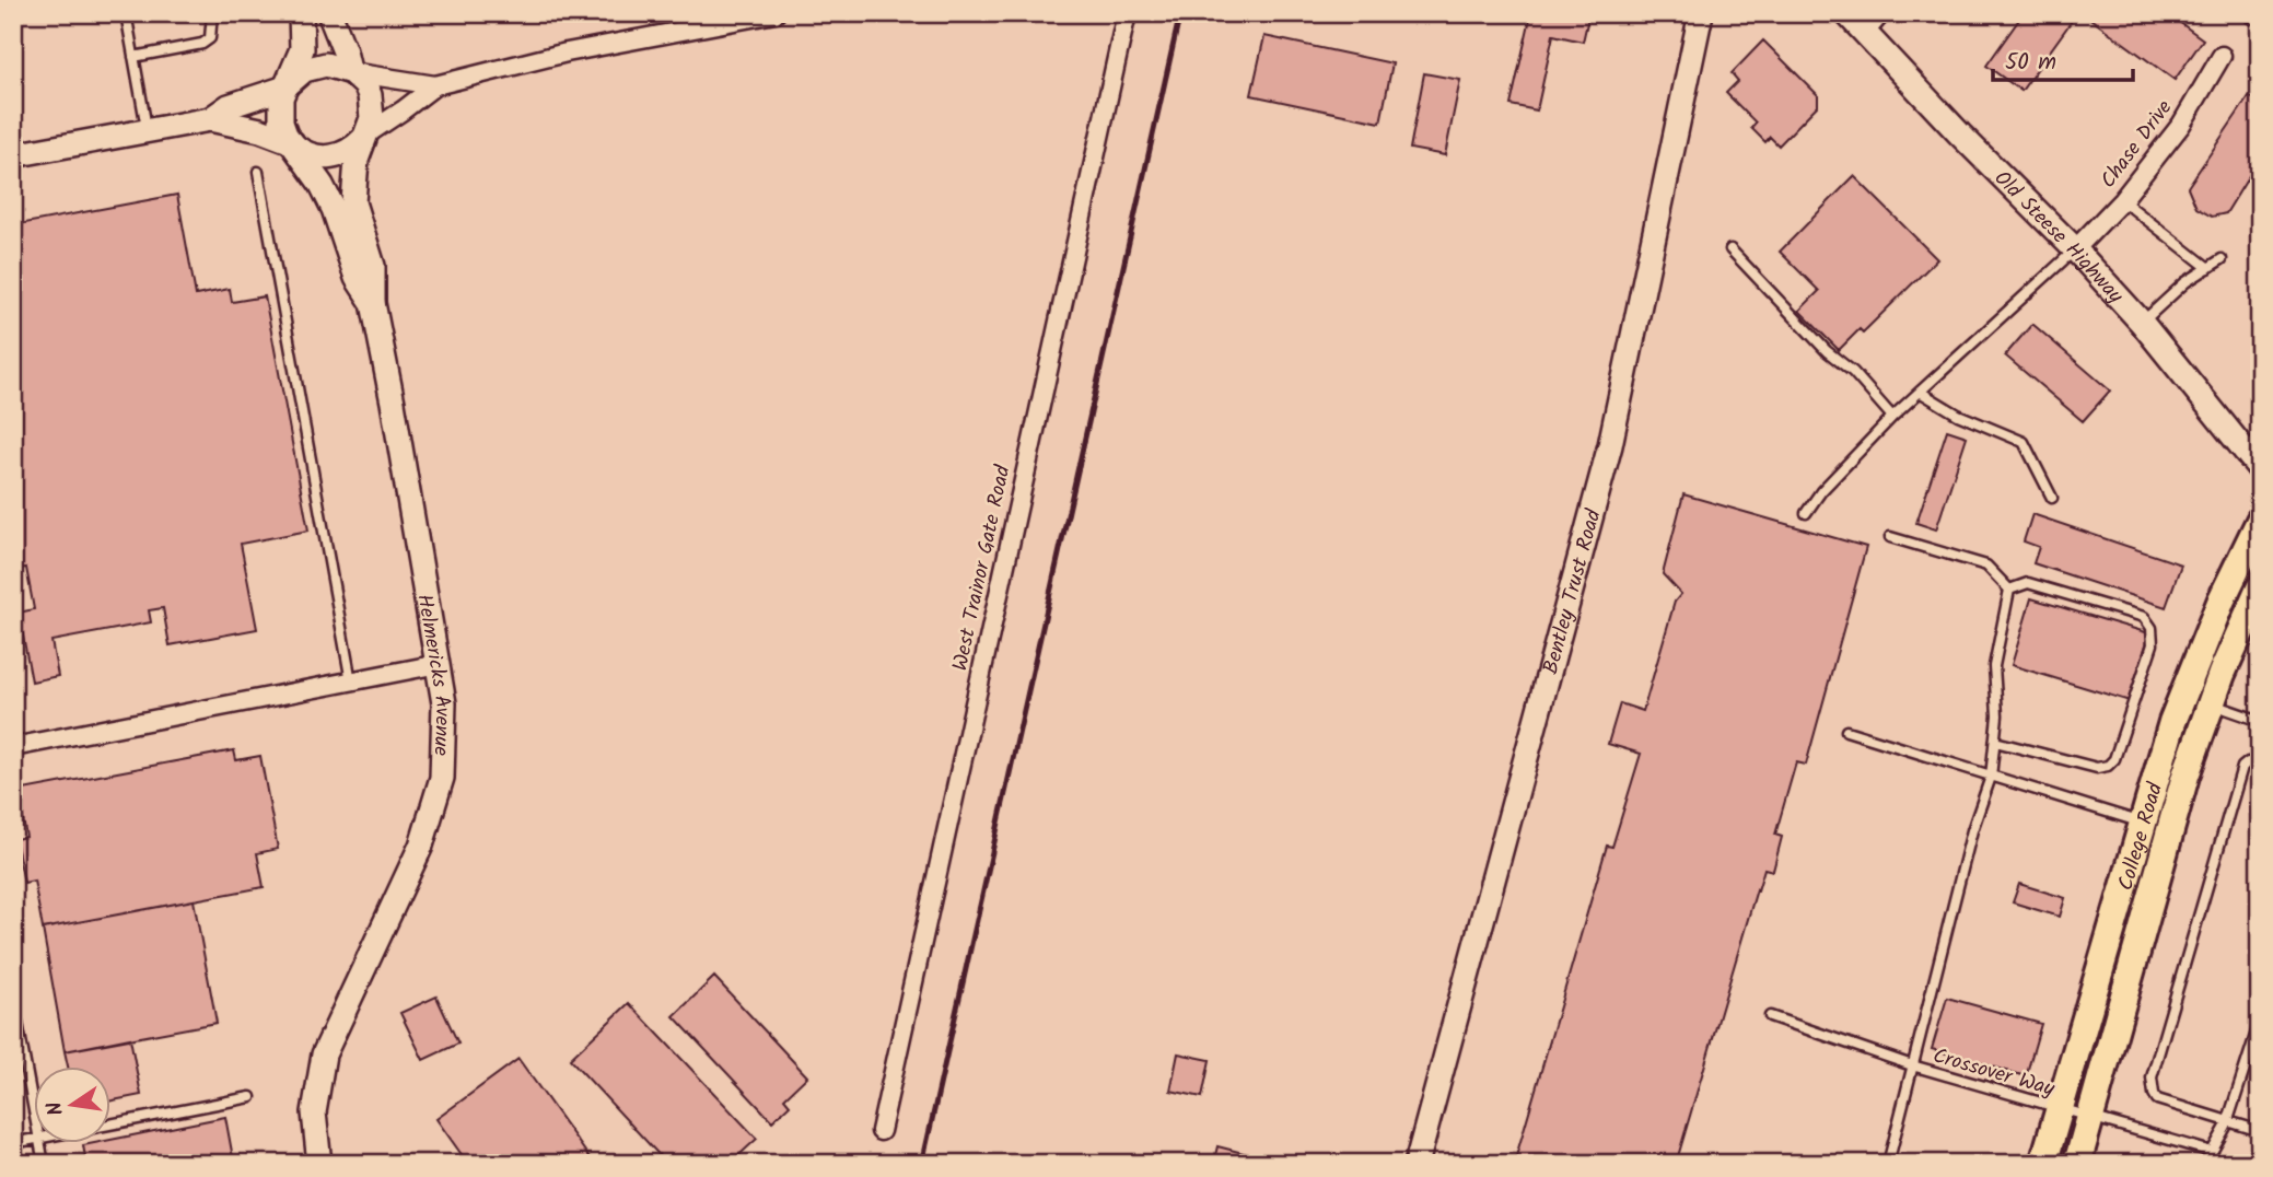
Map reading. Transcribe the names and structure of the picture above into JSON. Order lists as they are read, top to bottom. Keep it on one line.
{"streets":{"main road":["College Road"],"street":["Chase Drive","Old Steese Highway","West Trainor Gate Road","Bentley Trust Road","Helmericks Avenue"],"lane":["Crossover Way"]},"crossings":[["Chase Drive","Old Steese Highway"],["College Road","Crossover Way"]],"scale_bar":"50 m","north":"left"}
